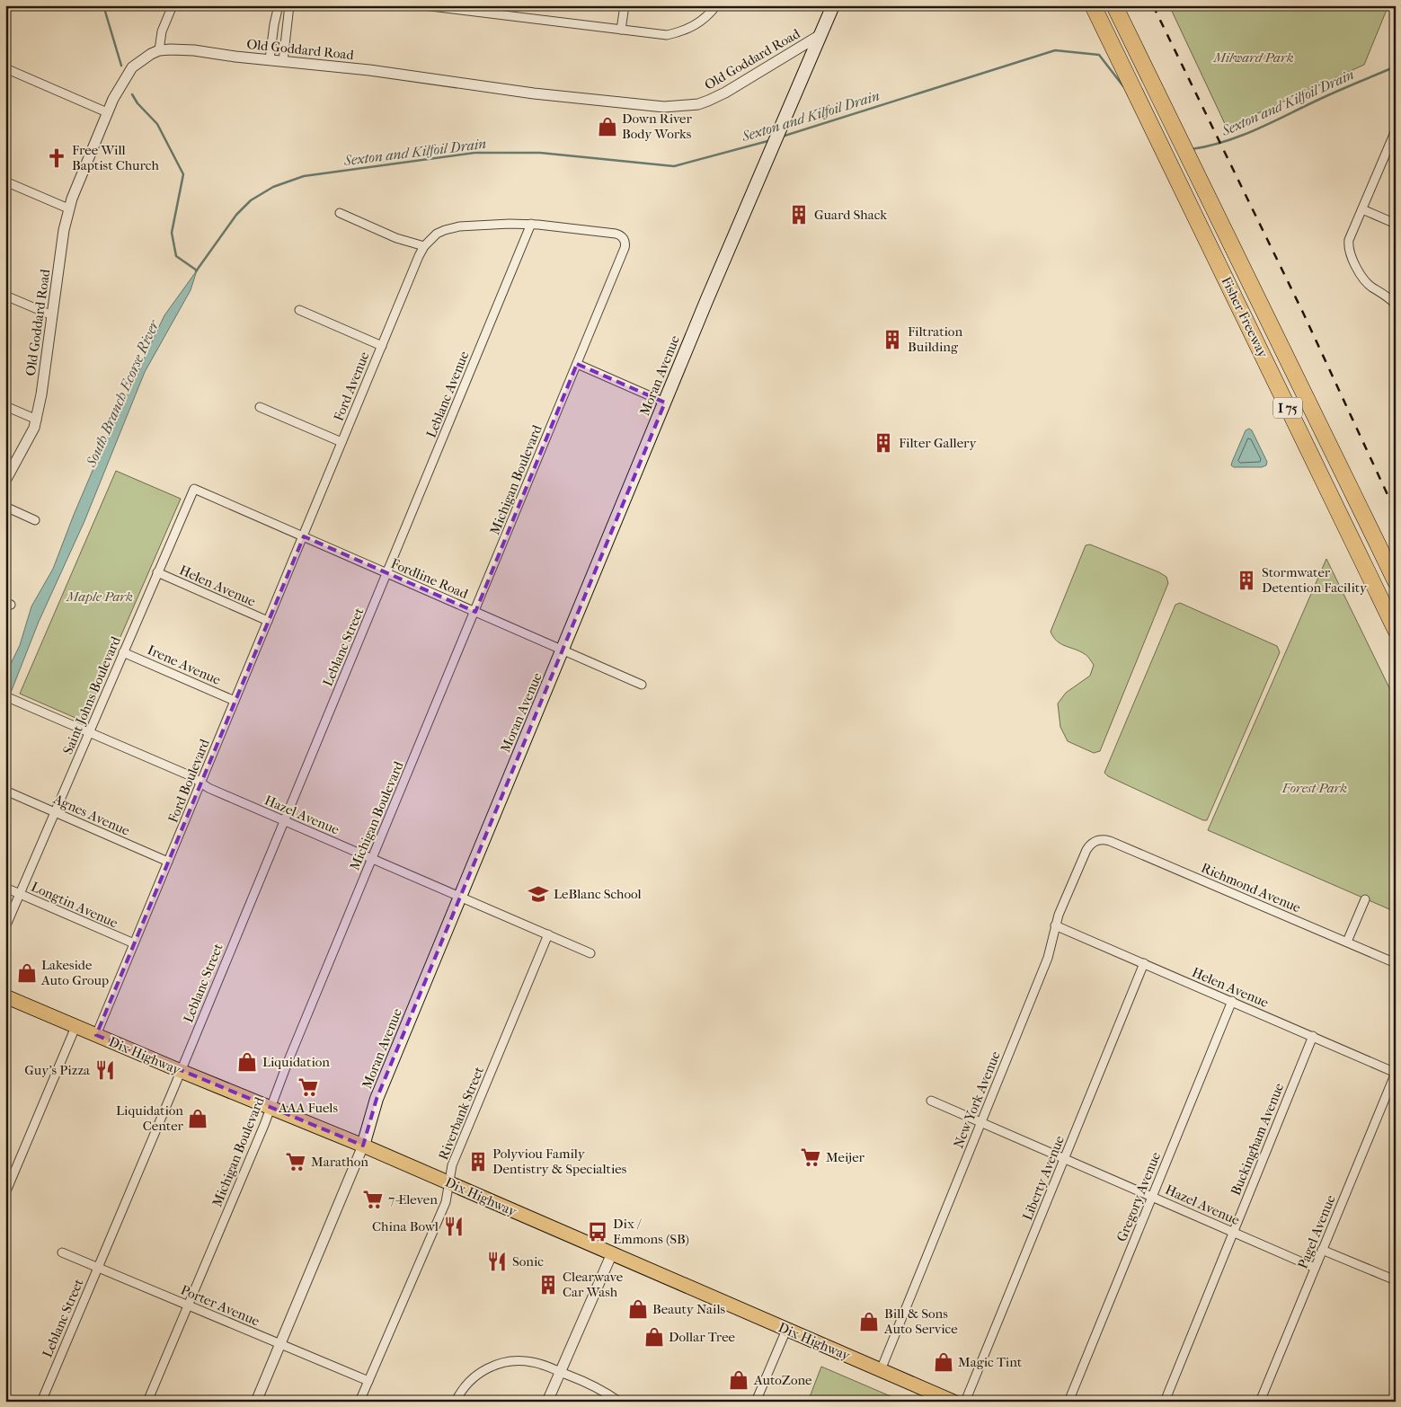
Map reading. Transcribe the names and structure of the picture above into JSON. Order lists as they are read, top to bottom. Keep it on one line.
{"streets":{"highway":["Fisher Freeway","I 75"],"main road":["Moran Avenue","Dix Highway"],"street":["Old Goddard Road","Ford Avenue","Leblanc Avenue","Michigan Boulevard","Fordline Road","Helen Avenue","Leblanc Street","Irene Avenue","Saint Johns Boulevard","Ford Boulevard","Agnes Avenue","Hazel Avenue","Richmond Avenue","Longtin Avenue","New York Avenue","Riverbank Street","Buckingham Avenue","Liberty Avenue","Gregory Avenue","Pagel Avenue","Porter Avenue"]},"crossings":[["Old Goddard Road","Moran Avenue"],["Moran Avenue","Fordline Road"],["Moran Avenue","Hazel Avenue"],["Moran Avenue","Dix Highway"],["Moran Avenue","Porter Avenue"],["Ford Avenue","Fordline Road"],["Ford Avenue","Ford Boulevard"],["Leblanc Avenue","Michigan Boulevard"],["Leblanc Avenue","Fordline Road"],["Leblanc Avenue","Leblanc Street"],["Michigan Boulevard","Fordline Road"],["Michigan Boulevard","Hazel Avenue"],["Michigan Boulevard","Dix Highway"],["Michigan Boulevard","Porter Avenue"],["Fordline Road","Leblanc Street"],["Fordline Road","Saint Johns Boulevard"],["Fordline Road","Ford Boulevard"],["Helen Avenue","Saint Johns Boulevard"],["Helen Avenue","Ford Boulevard"],["Helen Avenue","New York Avenue"],["Helen Avenue","Buckingham Avenue"],["Helen Avenue","Liberty Avenue"],["Helen Avenue","Gregory Avenue"],["Helen Avenue","Pagel Avenue"],["Leblanc Street","Hazel Avenue"],["Leblanc Street","Dix Highway"],["Leblanc Street","Porter Avenue"],["Irene Avenue","Saint Johns Boulevard"],["Irene Avenue","Ford Boulevard"],["Saint Johns Boulevard","Agnes Avenue"],["Saint Johns Boulevard","Hazel Avenue"],["Saint Johns Boulevard","Longtin Avenue"],["Ford Boulevard","Agnes Avenue"],["Ford Boulevard","Hazel Avenue"],["Ford Boulevard","Longtin Avenue"],["Ford Boulevard","Dix Highway"],["Hazel Avenue","New York Avenue"],["Hazel Avenue","Riverbank Street"],["Hazel Avenue","Buckingham Avenue"],["Hazel Avenue","Liberty Avenue"],["Hazel Avenue","Gregory Avenue"],["Hazel Avenue","Pagel Avenue"],["Richmond Avenue","New York Avenue"],["Dix Highway","New York Avenue"],["Dix Highway","Riverbank Street"],["Riverbank Street","Porter Avenue"]],"water":["Sexton and Kilfoil Drain","South Branch Ecorse River"],"parks":["Milward Park","Maple Park","Forest Park"],"places":{"shop":["Down River Body Works","Lakeside Auto Group","Liquidation","Liquidation Center","Beauty Nails","Bill & Sons Auto Service","Dollar Tree","Magic Tint","AutoZone"],"church":["Free Will Baptist Church"],"building":["Guard Shack","Filtration Building","Filter Gallery","Stormwater Detention Facility","Polyviou Family Dentistry & Specialties","Clearwave Car Wash"],"school or university":["LeBlanc School"],"restaurant":["Guy's Pizza","China Bowl","Sonic"],"supermarket":["AAA Fuels","Meijer","Marathon","7-Eleven"],"bus stop":["Dix / Emmons (SB)"]}}
